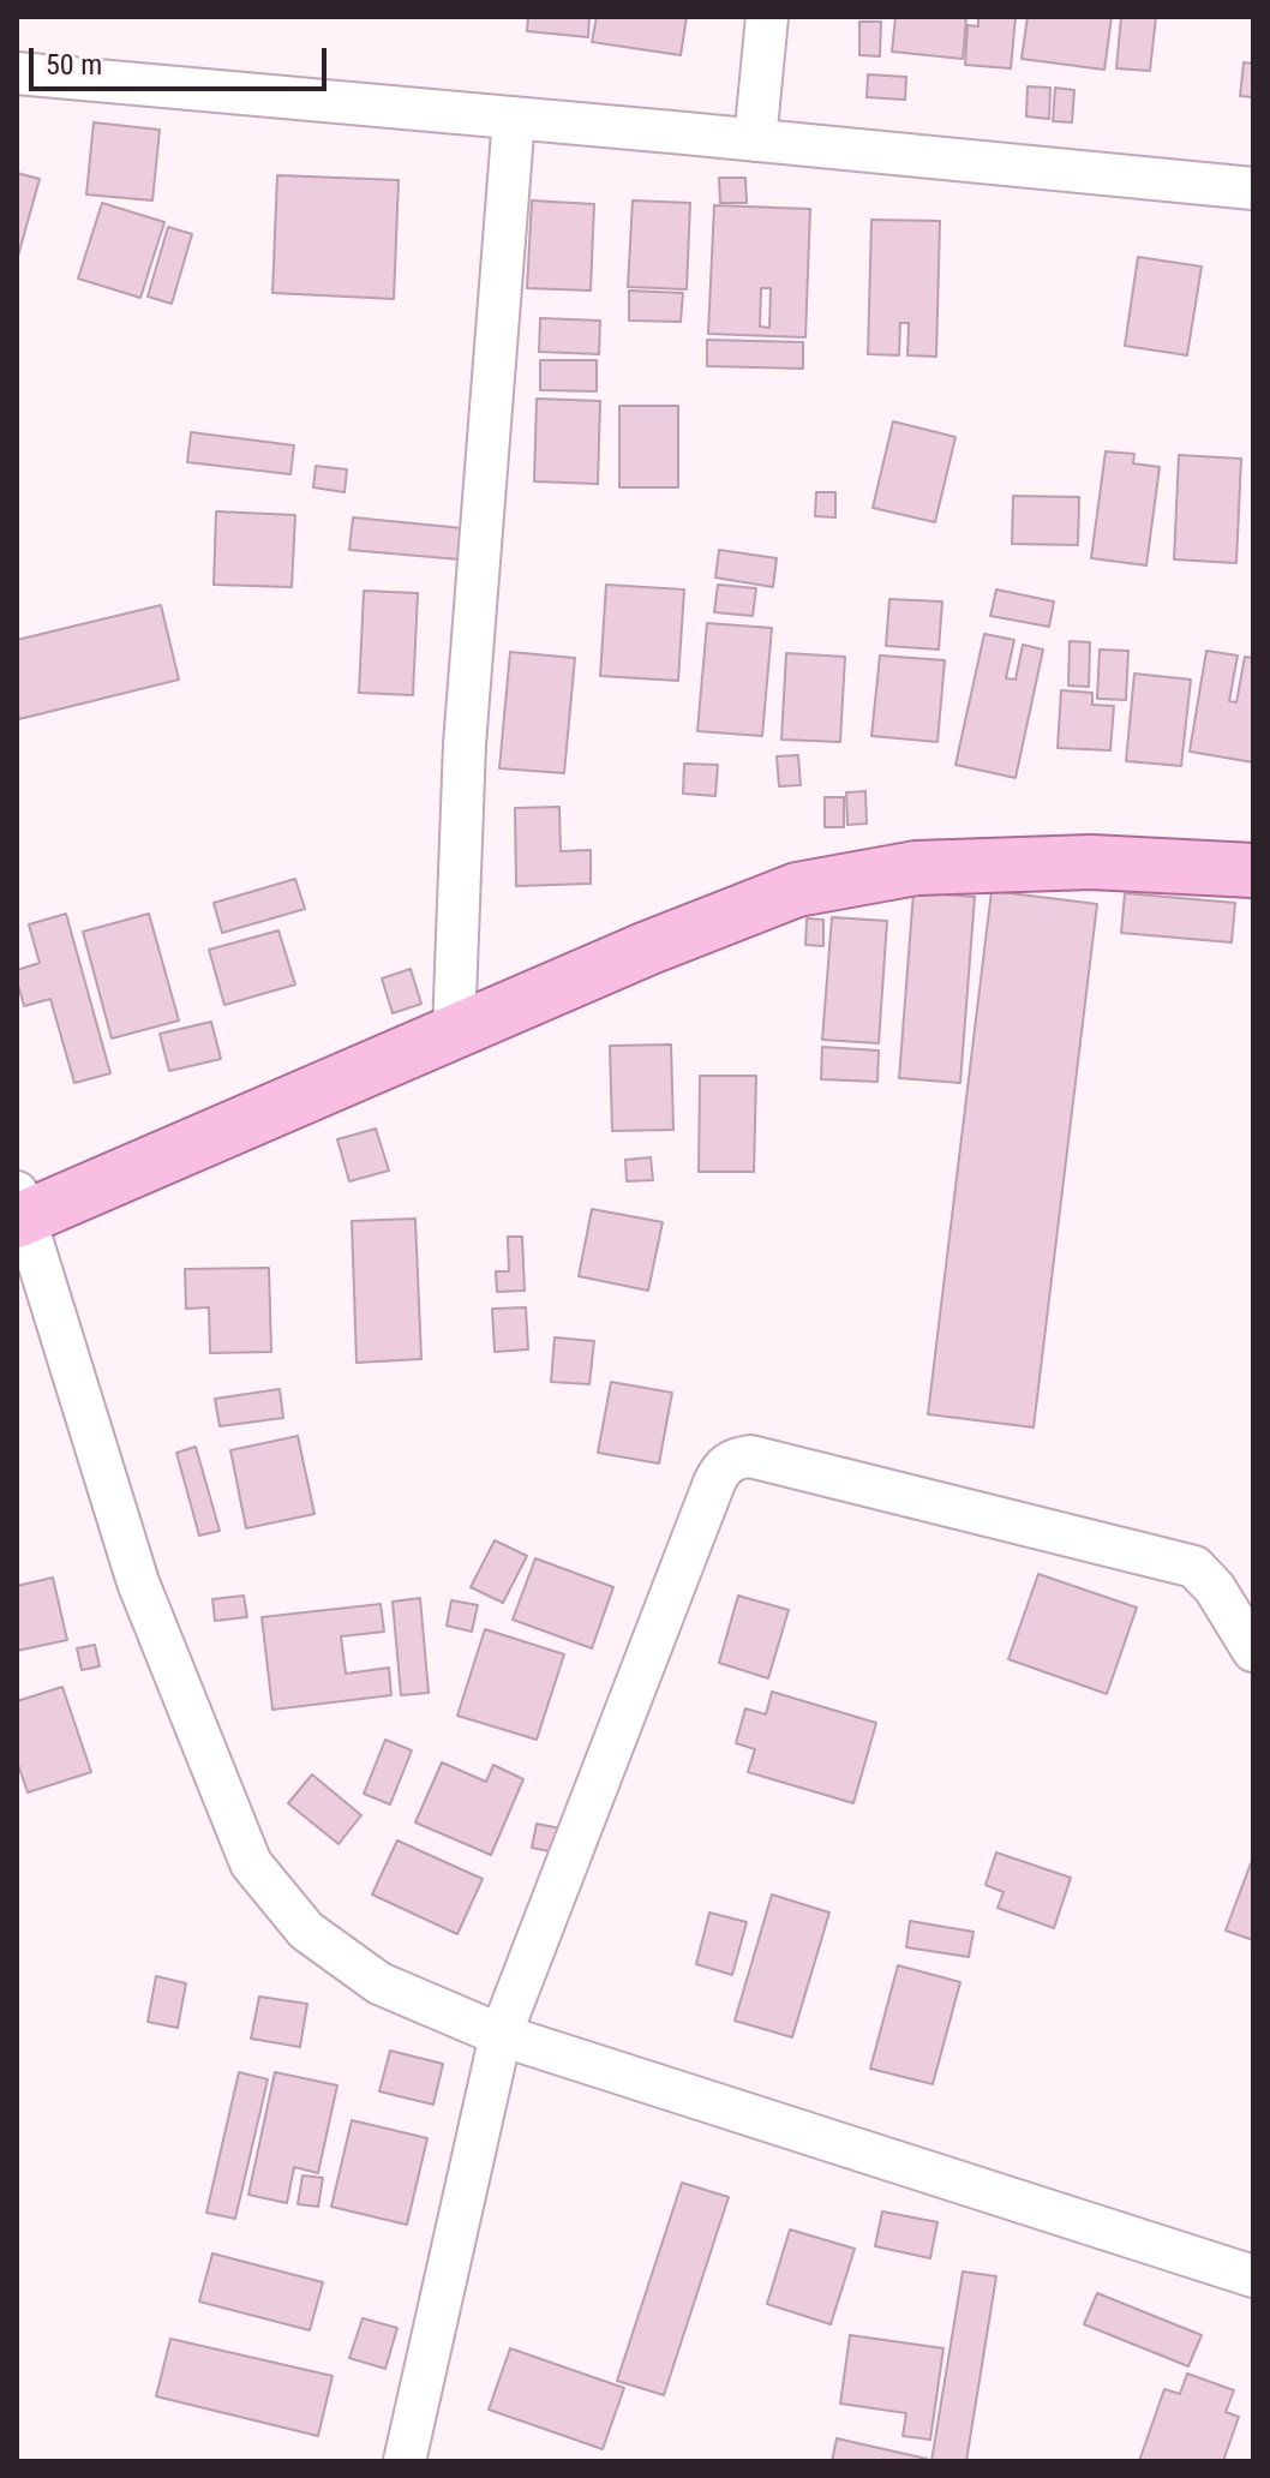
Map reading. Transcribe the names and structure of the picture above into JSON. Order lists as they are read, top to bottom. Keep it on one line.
{"scale_bar":"50 m"}
